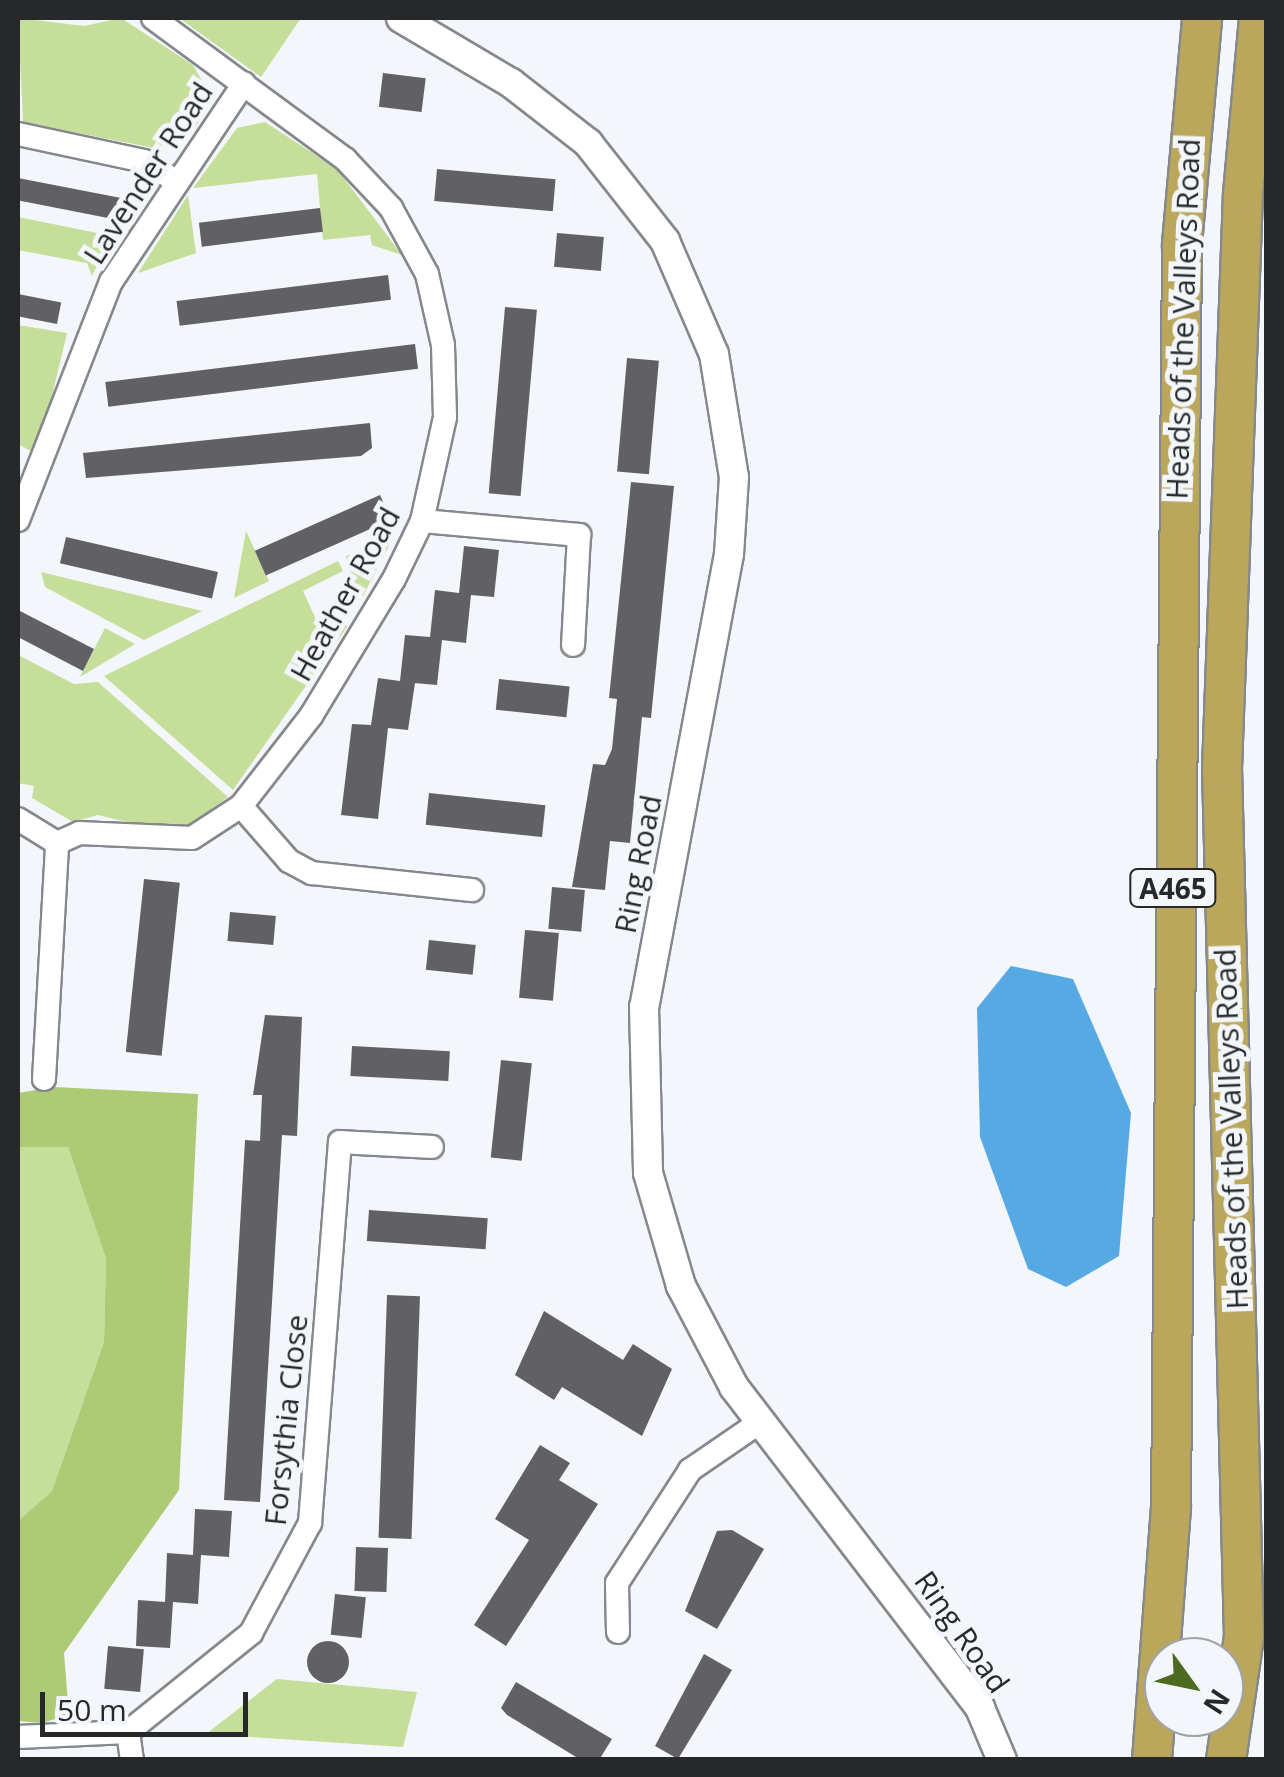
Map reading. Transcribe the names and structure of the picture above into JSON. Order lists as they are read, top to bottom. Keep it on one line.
{"streets":{"highway":["Heads of the Valleys Road","A465"],"street":["Lavender Road","Heather Road","Ring Road","Forsythia Close"]},"crossings":[["Lavender Road","Heather Road"]],"scale_bar":"50 m","north":"bottom right"}
